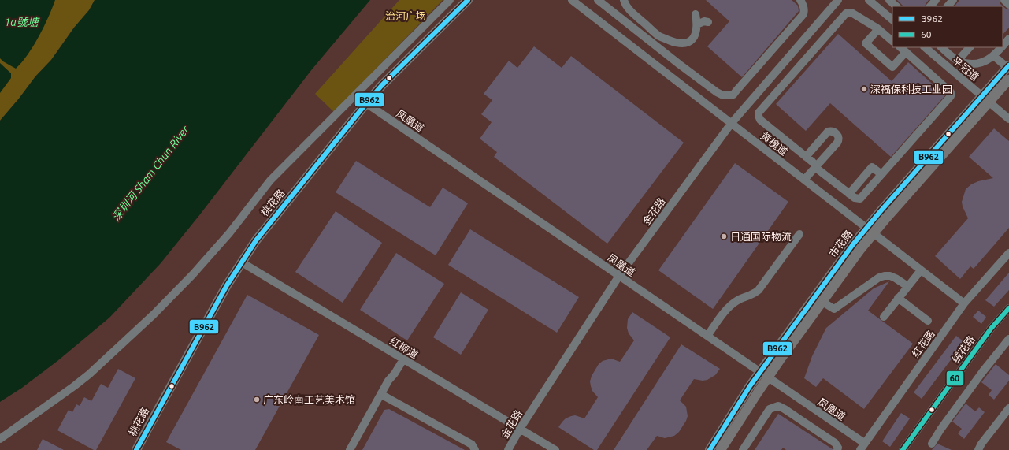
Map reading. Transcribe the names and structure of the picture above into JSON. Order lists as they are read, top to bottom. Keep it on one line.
{"streets":{"main road":["桃花路","市花路"],"street":["平冠道","凤凰道","黄槐道","金花路","红花路","红柳道","绒花路"]},"crossings":[["平冠道","市花路"],["凤凰道","桃花路"],["凤凰道","金花路"],["凤凰道","市花路"],["凤凰道","红花路"],["黄槐道","金花路"],["黄槐道","市花路"],["黄槐道","红花路"],["桃花路","红柳道"],["金花路","红柳道"]],"water":["1a號塘","深圳河 Sham Chun River"],"parks":["治河广场"],"places":["深福保科技工业园","日通国际物流","广东岭南工艺美术馆"],"lines":["transit line B962","transit line 60"],"legend":["B962","60"]}
